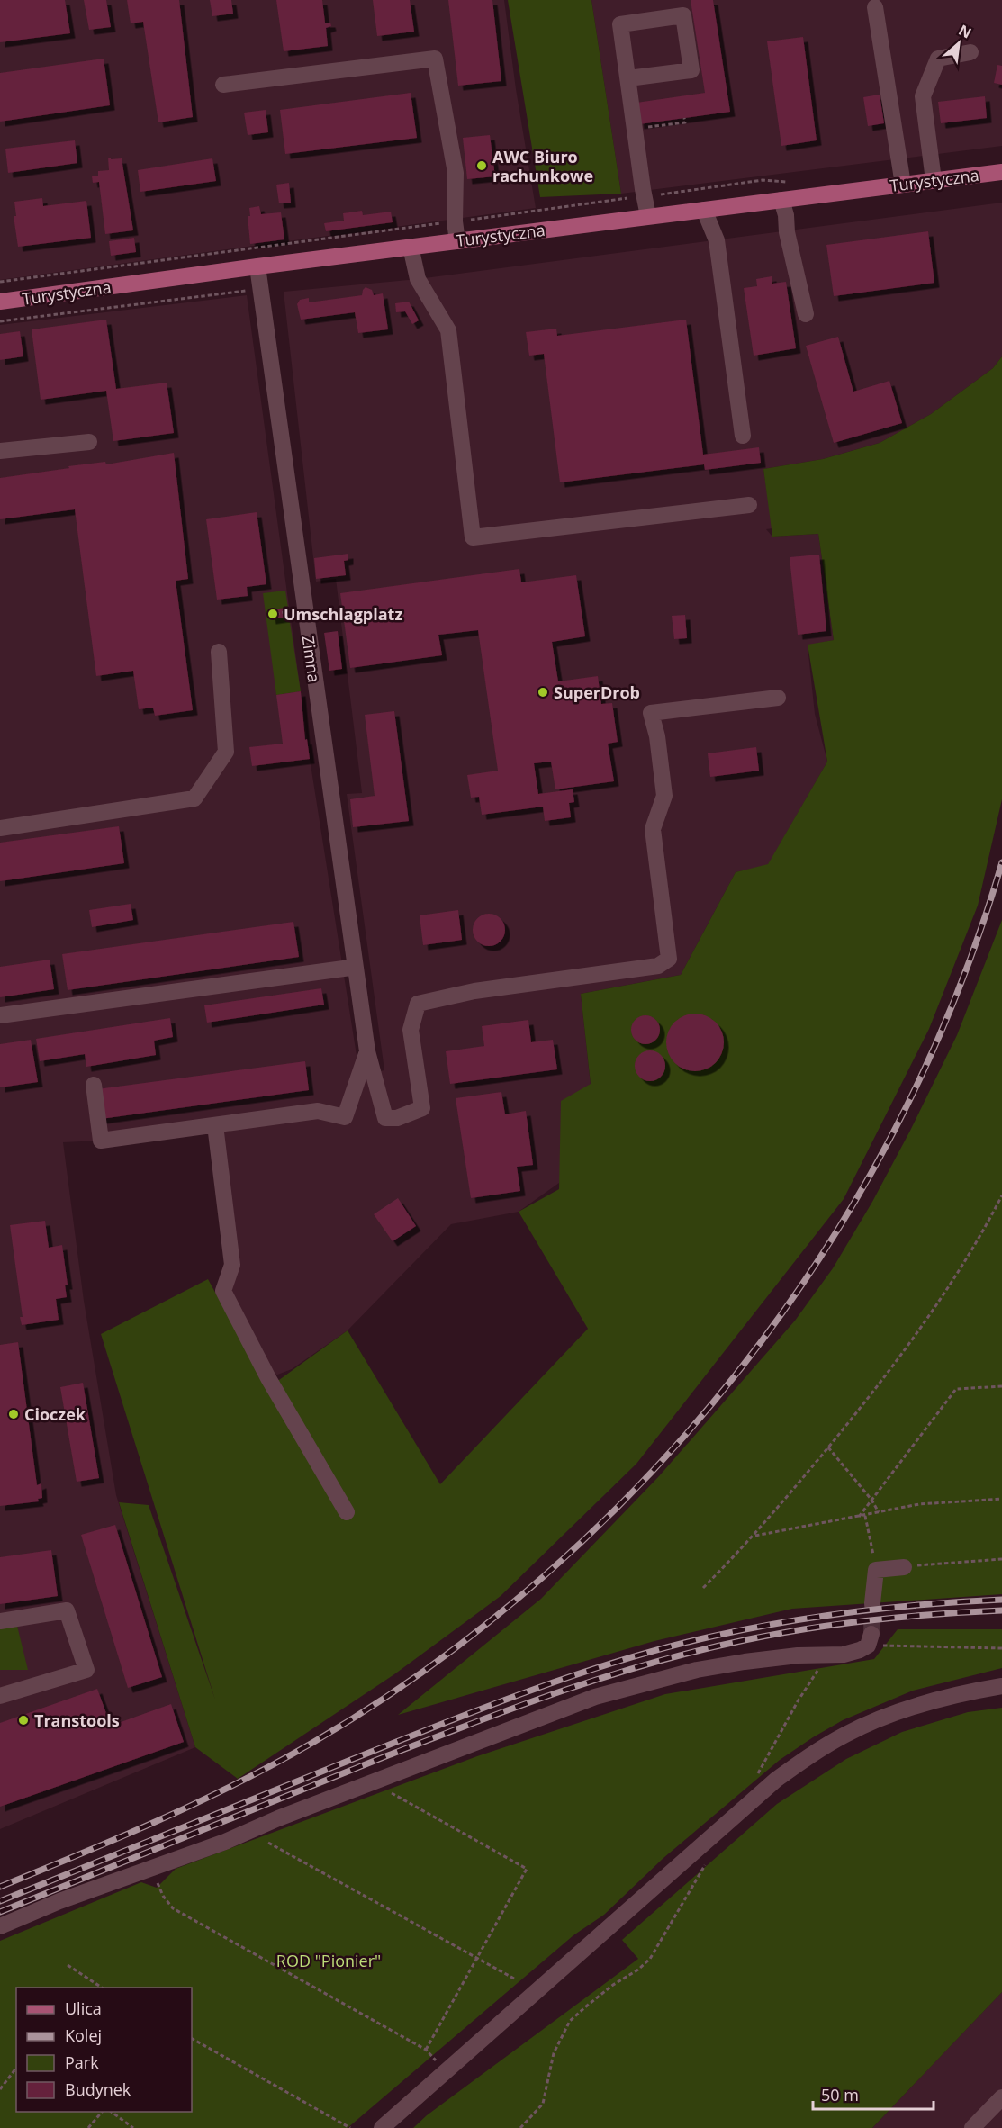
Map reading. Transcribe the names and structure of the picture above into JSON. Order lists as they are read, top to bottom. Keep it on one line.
{"streets":{"main road":["Turystyczna"],"street":["Zimna"]},"crossings":[["Turystyczna","Zimna"]],"parks":["ROD \"Pionier\""],"places":["AWC Biuro rachunkowe","Umschlagplatz","SuperDrob","Cioczek","Transtools"],"legend":["Ulica","Kolej","Park","Budynek"],"scale_bar":"50 m","north":"top right"}
